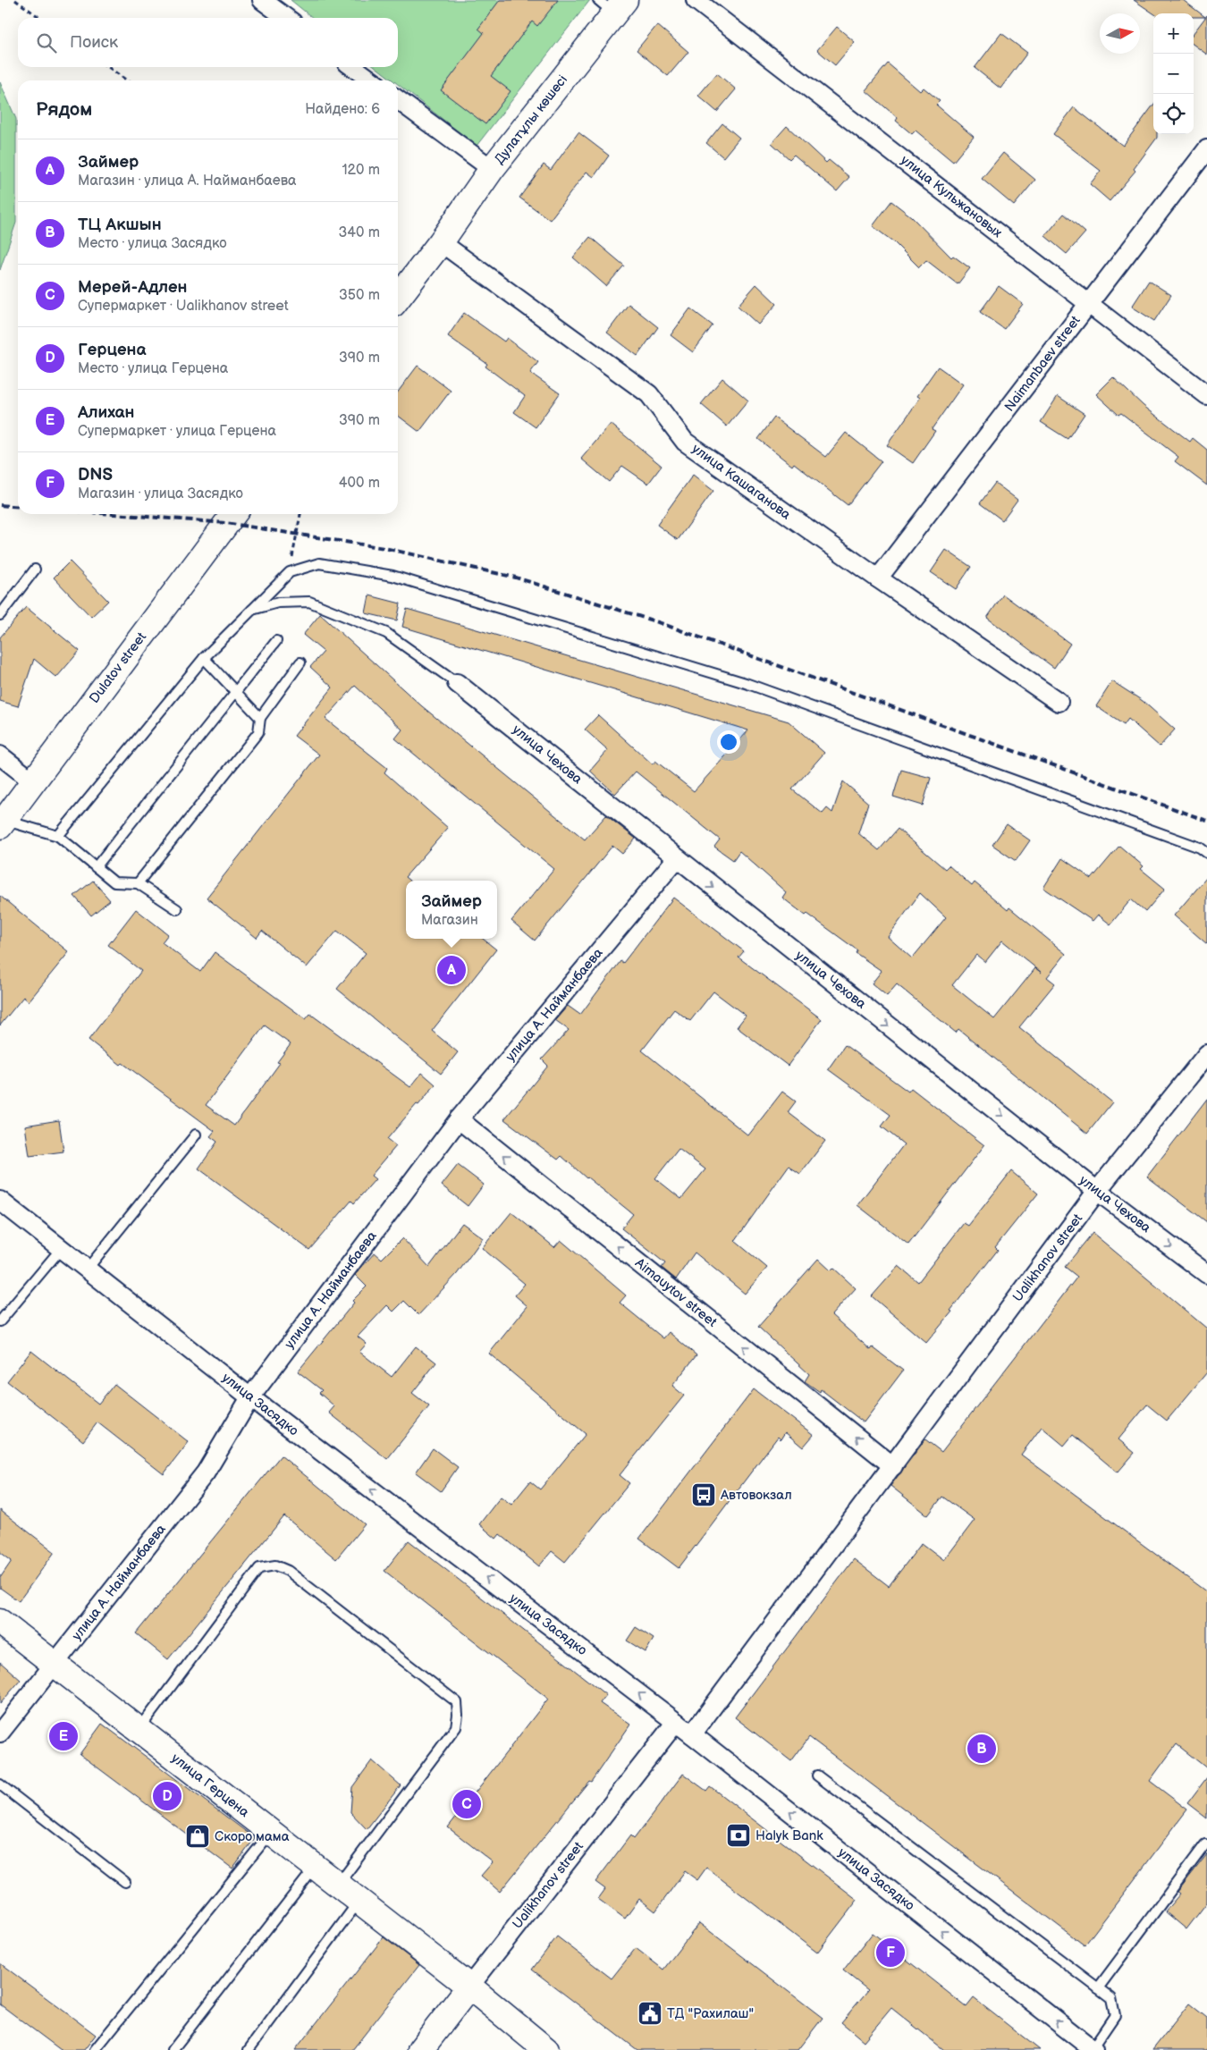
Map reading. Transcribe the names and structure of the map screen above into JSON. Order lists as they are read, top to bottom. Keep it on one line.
{"streets":{"street":["Дулатұлы көшесі","улица Кульжановых","Naimanbaev street","улица Кашаганова","Dulatov street","улица Чехова","улица А. Найманбаева","Ualikhanov street","Aimauytov street","улица Засядко","улица Герцена"]},"crossings":[["Дулатұлы көшесі","улица Кашаганова"],["улица Кульжановых","Naimanbaev street"],["Naimanbaev street","улица Кашаганова"],["улица Чехова","улица А. Найманбаева"],["улица Чехова","Ualikhanov street"],["улица А. Найманбаева","Aimauytov street"],["улица А. Найманбаева","улица Засядко"],["улица А. Найманбаева","улица Герцена"],["Ualikhanov street","Aimauytov street"],["Ualikhanov street","улица Засядко"],["Ualikhanov street","улица Герцена"]],"one_way":["улица Чехова","Aimauytov street","улица Засядко"],"places":{"bus stop":["Автовокзал"],"bank":["Halyk Bank"],"shop":["Скоро мама"],"public building":["ТД \"Рахилаш\""]},"north":"right","page":{"map_buttons":["+","−"],"search":"Поиск","heading":["Рядом","Найдено: 6"],"list":[{"mark":"A","name":"Займер","note":"Магазин · улица А. Найманбаева","value":"120 m"},{"mark":"B","name":"ТЦ Акшын","note":"Место · улица Засядко","value":"340 m"},{"mark":"C","name":"Мерей-Адлен","note":"Супермаркет · Ualikhanov street","value":"350 m"},{"mark":"D","name":"Герцена","note":"Место · улица Герцена","value":"390 m"},{"mark":"E","name":"Алихан","note":"Супермаркет · улица Герцена","value":"390 m"},{"mark":"F","name":"DNS","note":"Магазин · улица Засядко","value":"400 m"}],"popup":["Займер","Магазин"],"pins":["A","E","B","D","C","F"]}}
